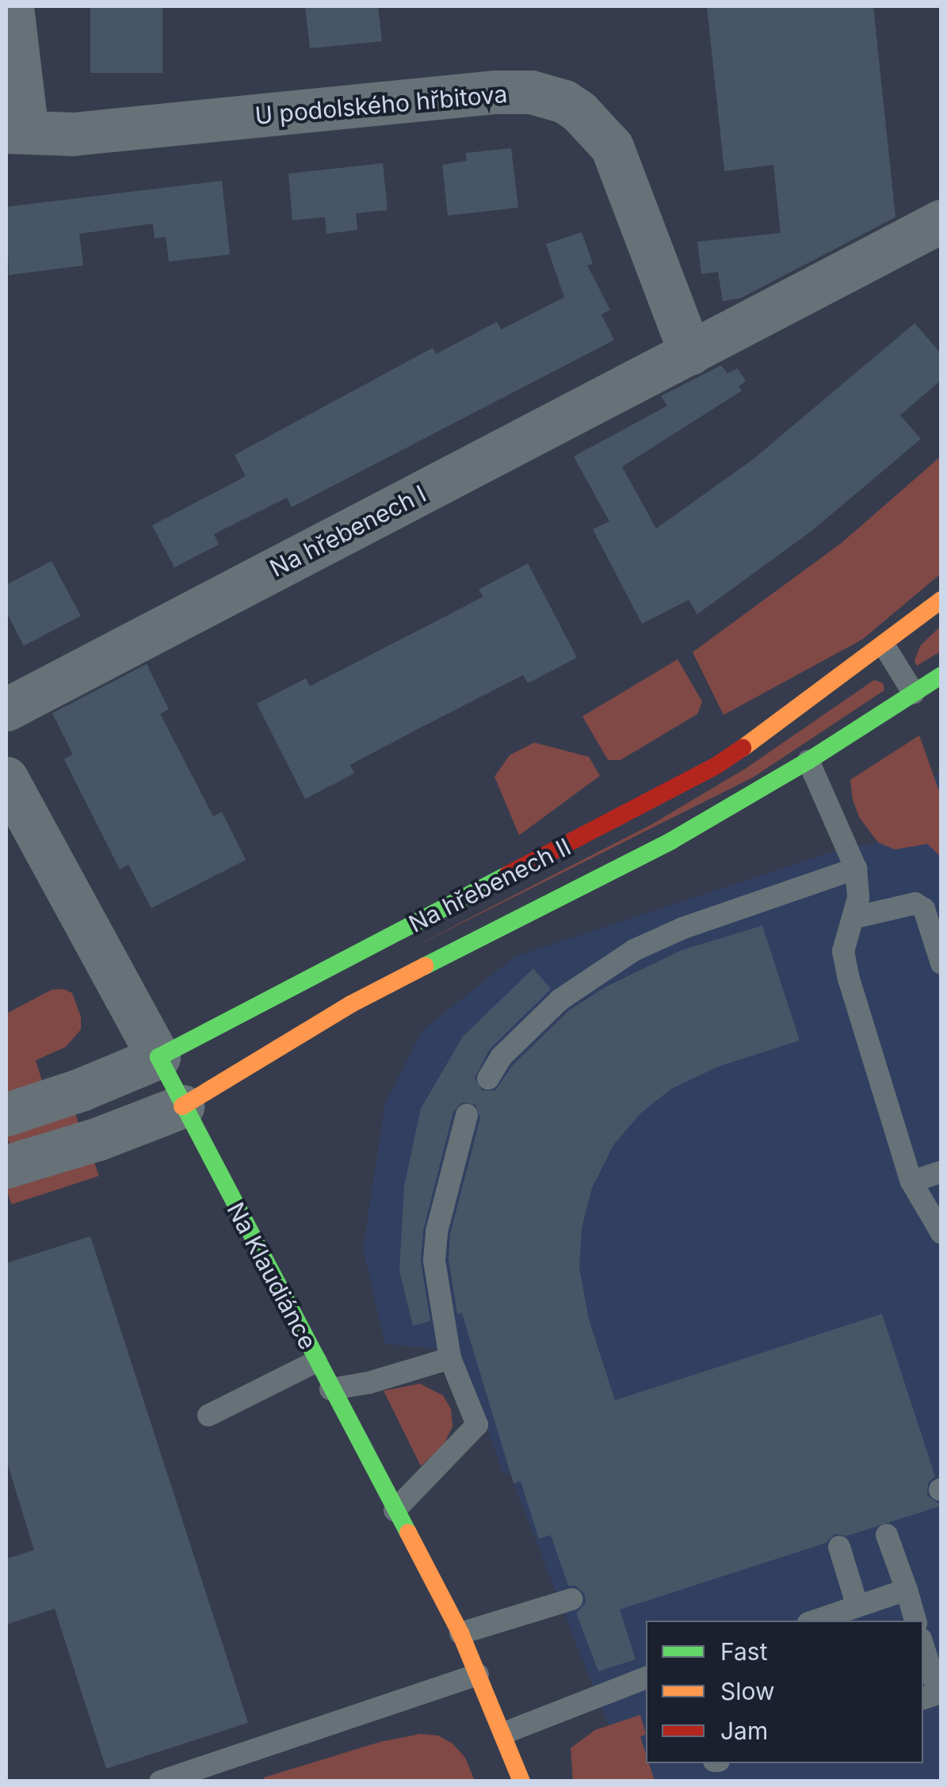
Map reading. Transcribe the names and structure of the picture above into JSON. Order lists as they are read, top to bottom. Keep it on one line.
{"streets":{"street":["U podolského hřbitova","Na hřebenech Ⅰ","Na hřebenech Ⅱ","Na Klaudiánce"]},"crossings":[["U podolského hřbitova","Na hřebenech Ⅰ"],["Na hřebenech Ⅱ","Na Klaudiánce"]],"legend":["Fast","Slow","Jam"]}
